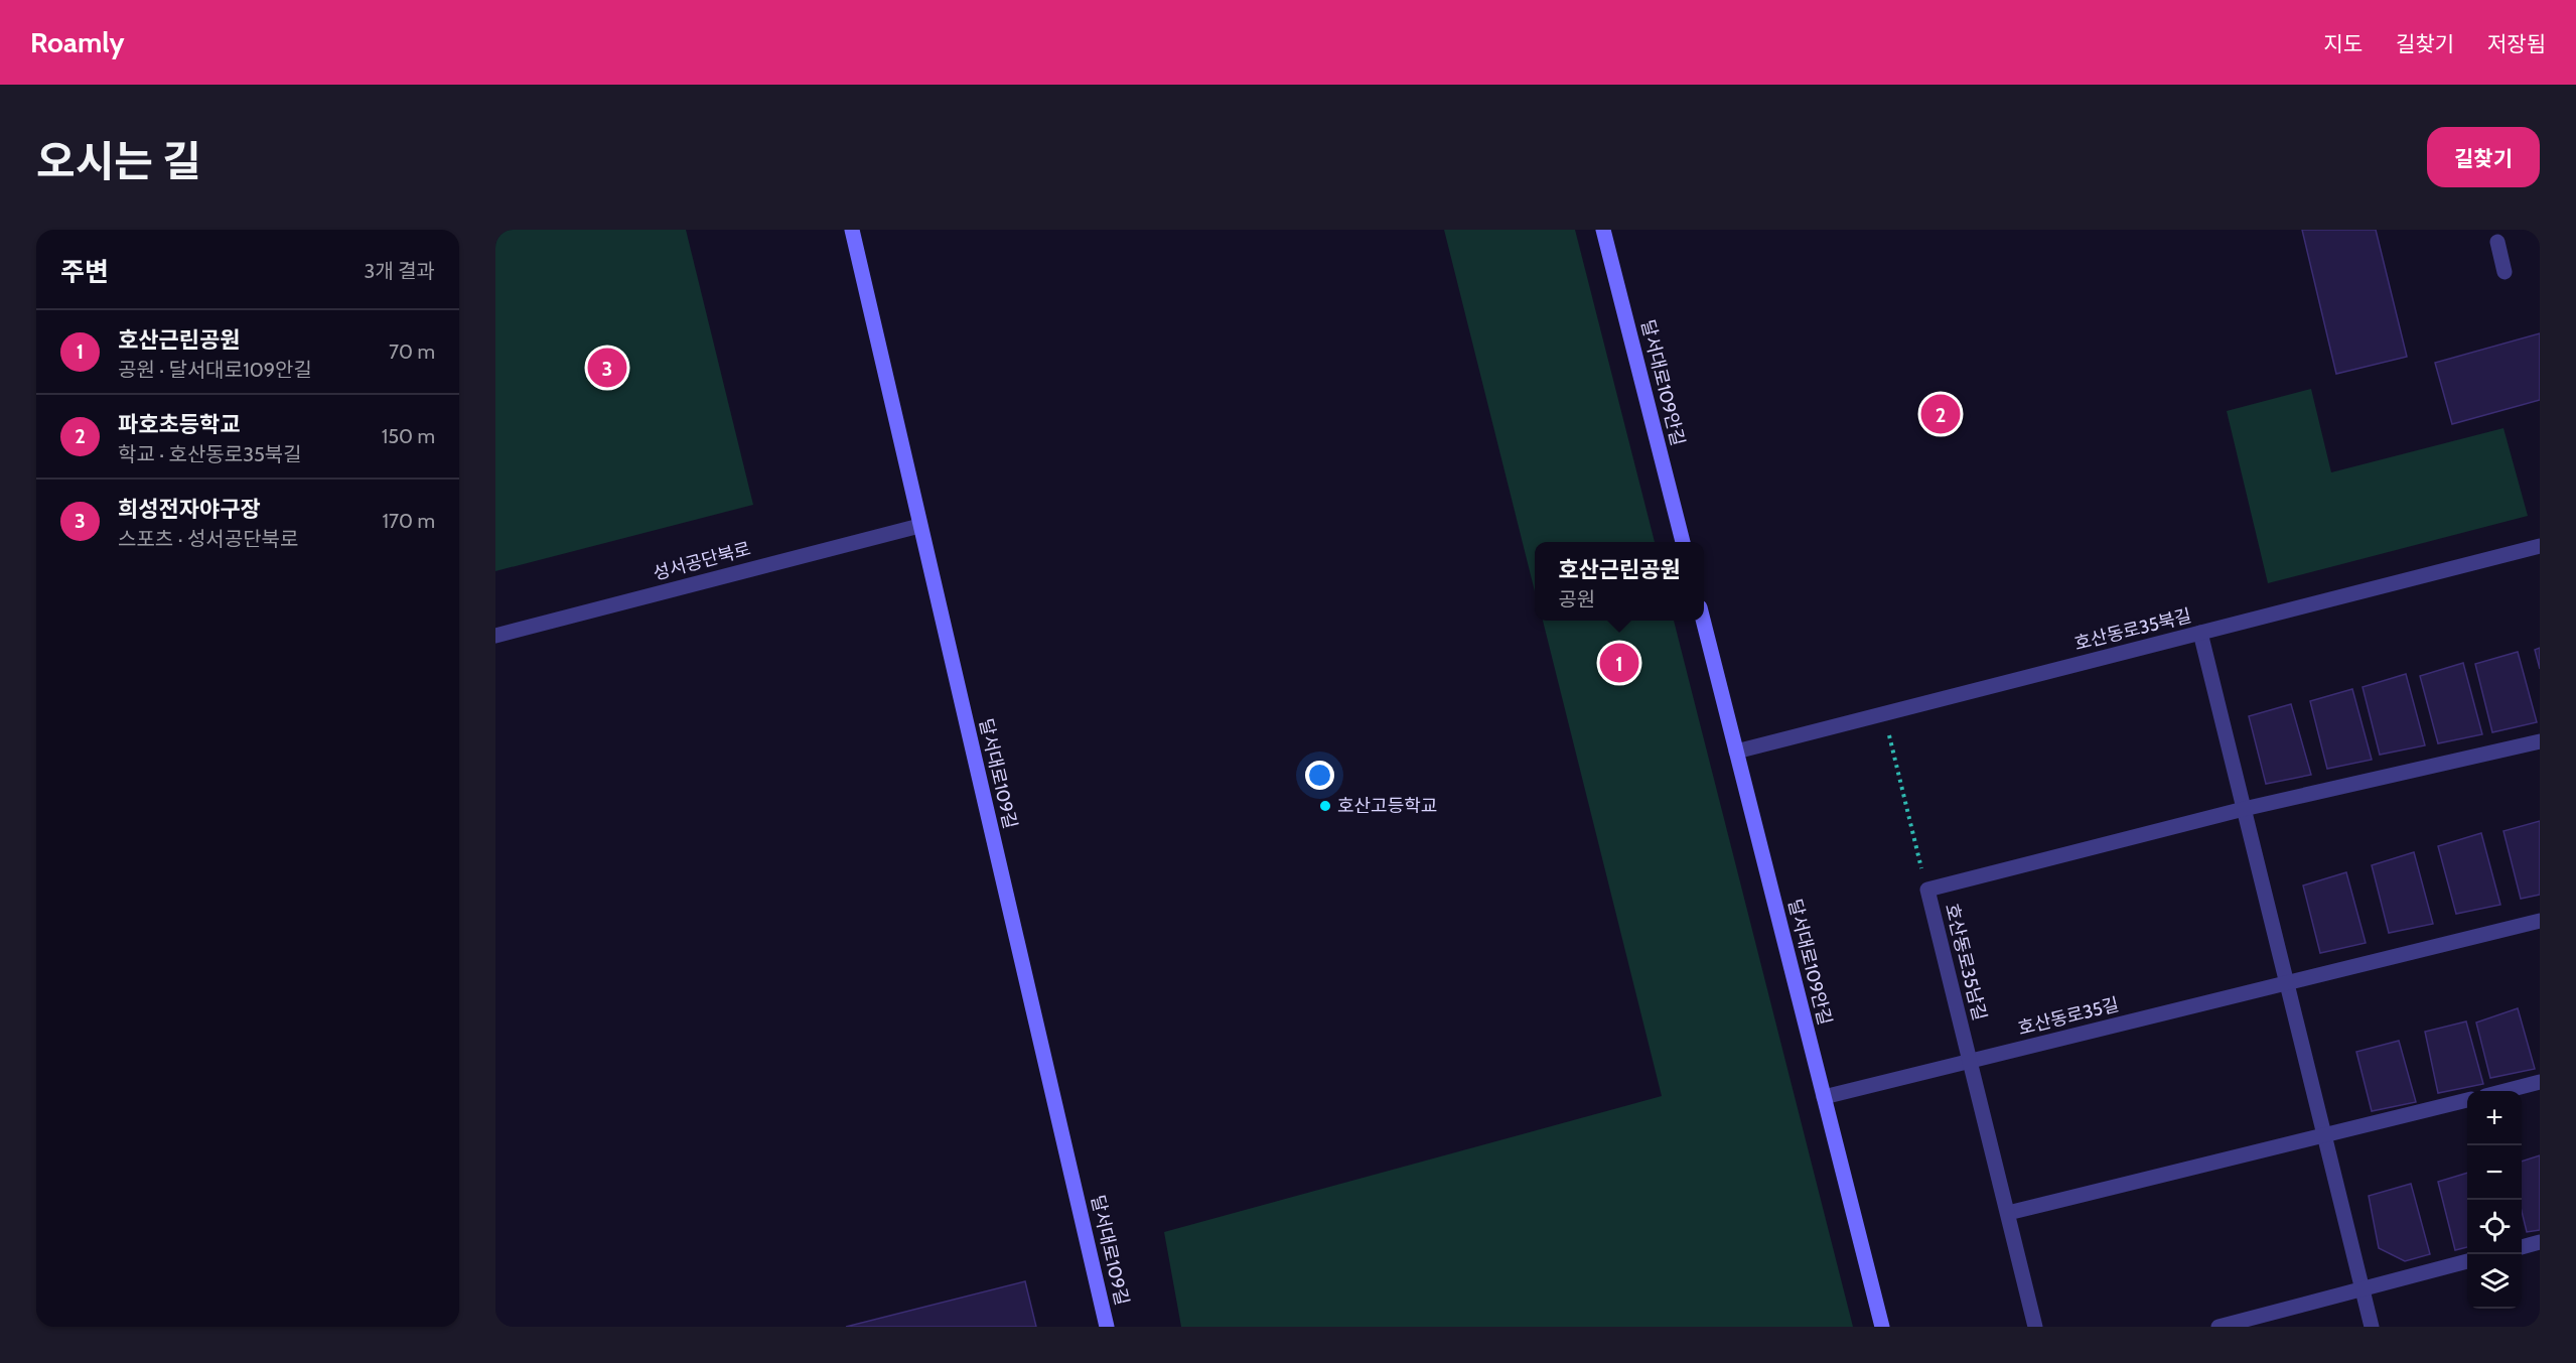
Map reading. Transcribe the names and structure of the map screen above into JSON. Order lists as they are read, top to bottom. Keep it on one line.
{"streets":{"street":["달서대로109안길","성서공단북로","호산동로35북길","달서대로109길","호산동로35남길","호산동로35길"]},"crossings":[["달서대로109안길","호산동로35북길"],["달서대로109안길","호산동로35길"],["성서공단북로","달서대로109길"],["호산동로35남길","호산동로35길"]],"places":["호산고등학교"],"page":{"header":"Roamly","nav":["지도","길찾기","저장됨"],"title":"오시는 길","buttons":"길찾기","heading":["주변","3개 결과"],"list":[{"mark":"1","name":"호산근린공원","note":"공원 · 달서대로109안길","value":"70 m"},{"mark":"2","name":"파호초등학교","note":"학교 · 호산동로35북길","value":"150 m"},{"mark":"3","name":"희성전자야구장","note":"스포츠 · 성서공단북로","value":"170 m"}],"pins":["3","2","1"],"popup":["호산근린공원","공원"],"map_buttons":["+","−"]}}
